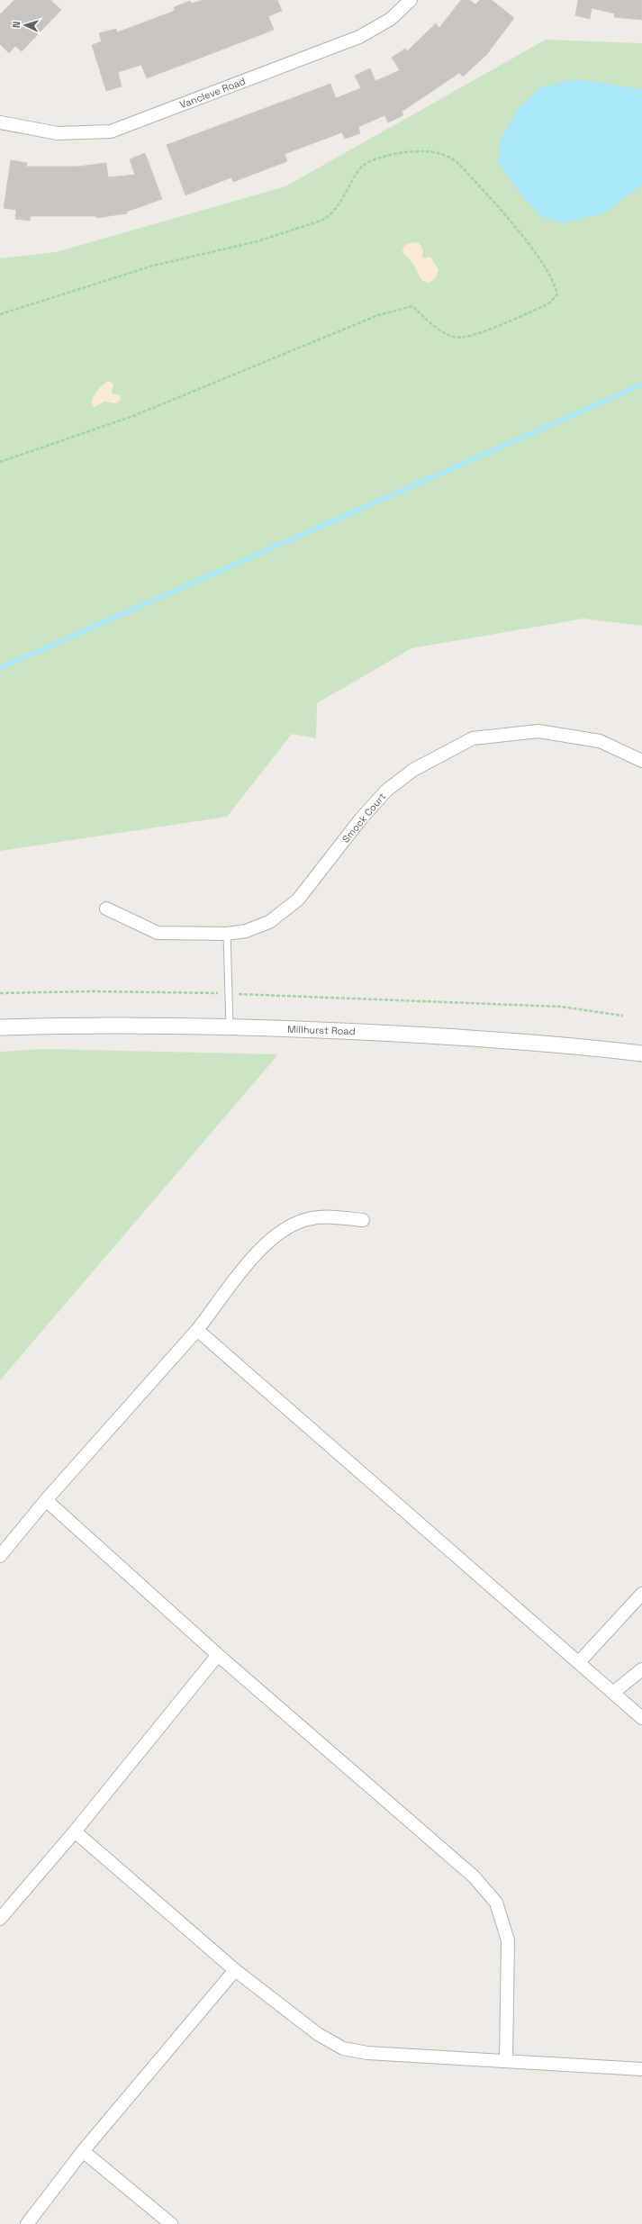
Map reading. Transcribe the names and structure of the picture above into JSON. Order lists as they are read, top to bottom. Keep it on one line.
{"streets":{"street":["Vancleve Road","Smock Court","Millhurst Road"]},"north":"left"}
